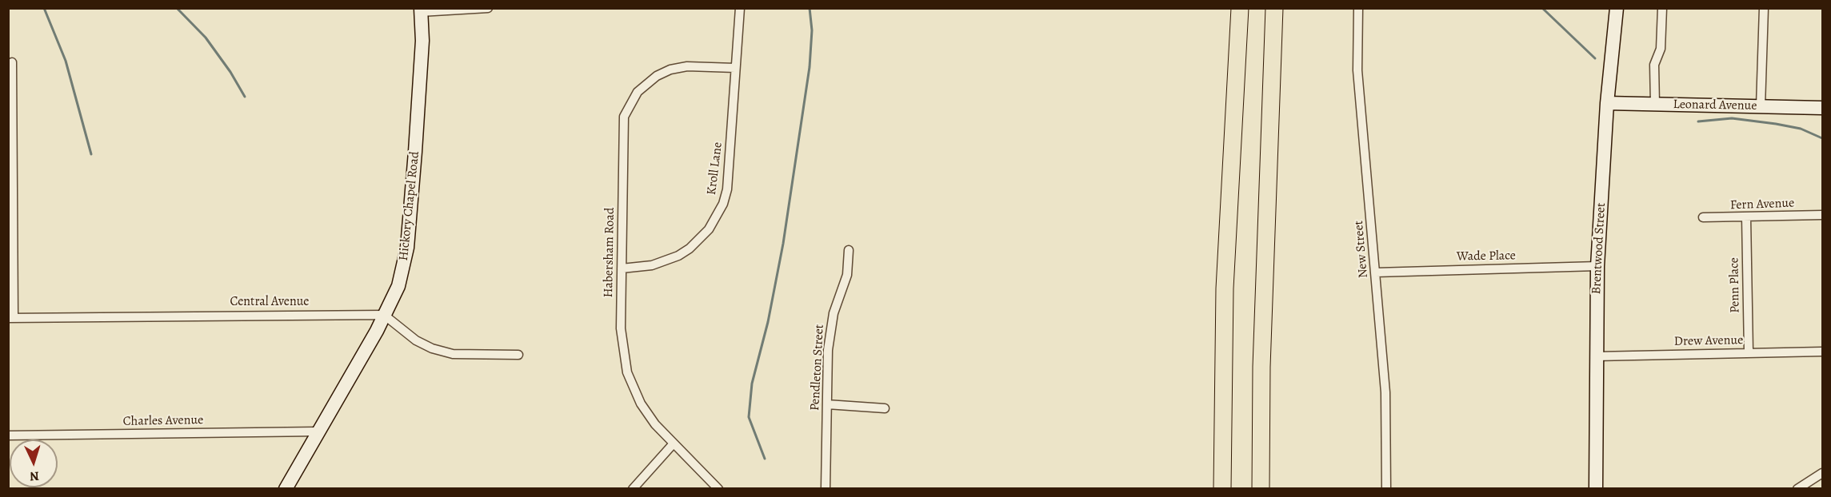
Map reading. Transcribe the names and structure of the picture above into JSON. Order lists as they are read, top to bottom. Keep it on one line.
{"streets":{"street":["Leonard Avenue","Kroll Lane","Fern Avenue","Hickory Chapel Road","Brentwood Street","New Street","Habersham Road","Wade Place","Penn Place","Central Avenue","Drew Avenue","Pendleton Street","Charles Avenue"]},"crossings":[["Leonard Avenue","Brentwood Street"],["Kroll Lane","Habersham Road"],["Fern Avenue","Penn Place"],["Hickory Chapel Road","Central Avenue"],["Hickory Chapel Road","Charles Avenue"],["Brentwood Street","Wade Place"],["Brentwood Street","Drew Avenue"],["New Street","Wade Place"],["Penn Place","Drew Avenue"]],"north":"bottom"}
